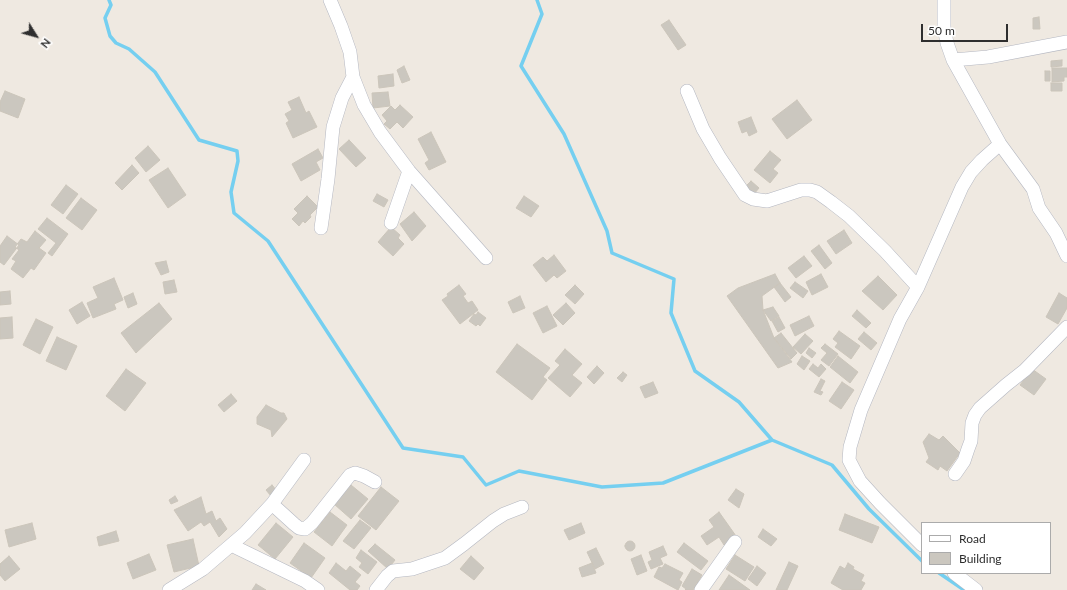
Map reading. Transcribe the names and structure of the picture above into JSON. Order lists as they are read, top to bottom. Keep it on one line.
{"legend":["Road","Building"],"scale_bar":"50 m","north":"bottom right"}
